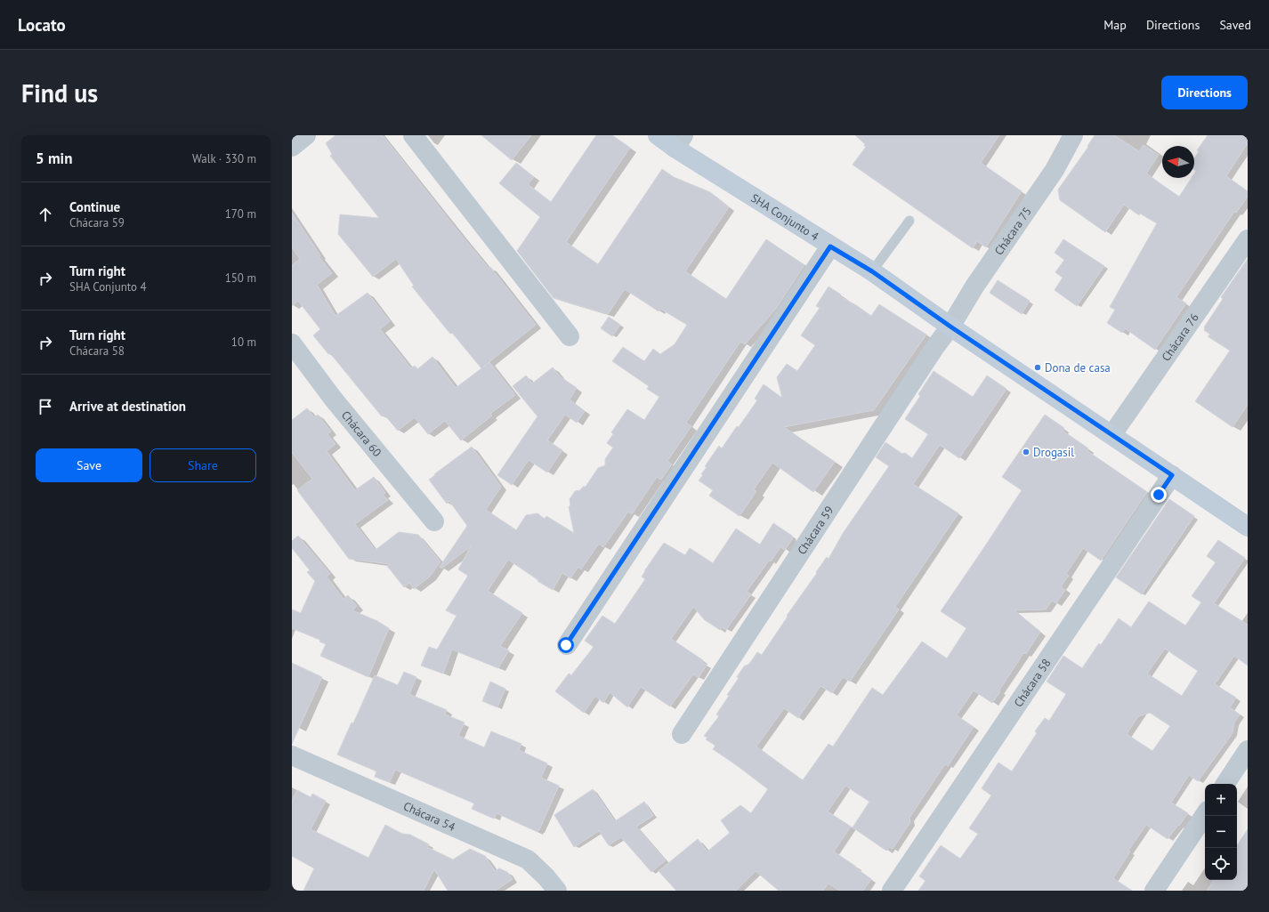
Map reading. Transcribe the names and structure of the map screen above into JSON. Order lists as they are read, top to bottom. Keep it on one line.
{"streets":{"street":["SHA Conjunto 4","Chácara 75","Chácara 76","Chácara 60","Chácara 59","Chácara 58","Chácara 54"]},"crossings":[["SHA Conjunto 4","Chácara 75"],["SHA Conjunto 4","Chácara 76"],["SHA Conjunto 4","Chácara 59"],["SHA Conjunto 4","Chácara 58"],["Chácara 75","Chácara 59"]],"places":["Dona de casa","Drogasil"],"north":"left","page":{"header":"Locato","nav":["Map","Directions","Saved"],"buttons":["Directions",["Save","Share"]],"title":"Find us","heading":["5 min","Walk · 330 m"],"list":[["Continue","Chácara 59","170 m"],["Turn right","SHA Conjunto 4","150 m"],["Turn right","Chácara 58","10 m"],"Arrive at destination"],"map_buttons":["+","−"]}}
